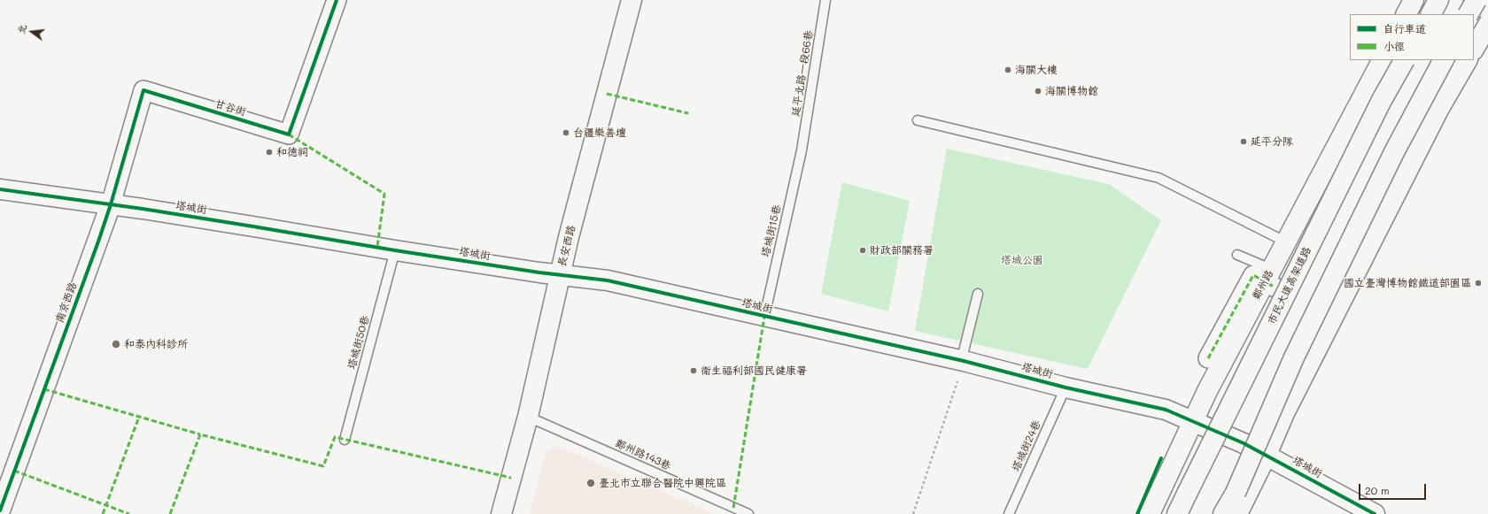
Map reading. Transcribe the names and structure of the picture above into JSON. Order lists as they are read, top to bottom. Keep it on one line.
{"streets":{"main road":["塔城街","長安西路","鄭州路","市民大道高架道路","南京西路"],"street":["甘谷街"],"lane":["延平北路一段66巷","塔城街15巷","塔城街50巷","塔城街24巷","鄭州路143巷"]},"crossings":[["延平北路一段66巷","塔城街15巷"],["甘谷街","塔城街"],["甘谷街","南京西路"],["塔城街","塔城街15巷"],["塔城街","長安西路"],["塔城街","鄭州路"],["塔城街","南京西路"],["塔城街","塔城街50巷"],["塔城街","塔城街24巷"],["長安西路","鄭州路143巷"]],"parks":["塔城公園"],"places":["海關大樓","海關博物館","台疆樂善壇","延平分隊","和德祠","財政部關務署","國立臺灣博物館鐵道部園區","和泰內科診所","衛生福利部國民健康署","臺北市立聯合醫院中興院區"],"legend":["自行車道","小徑"],"scale_bar":"20 m","north":"left"}
